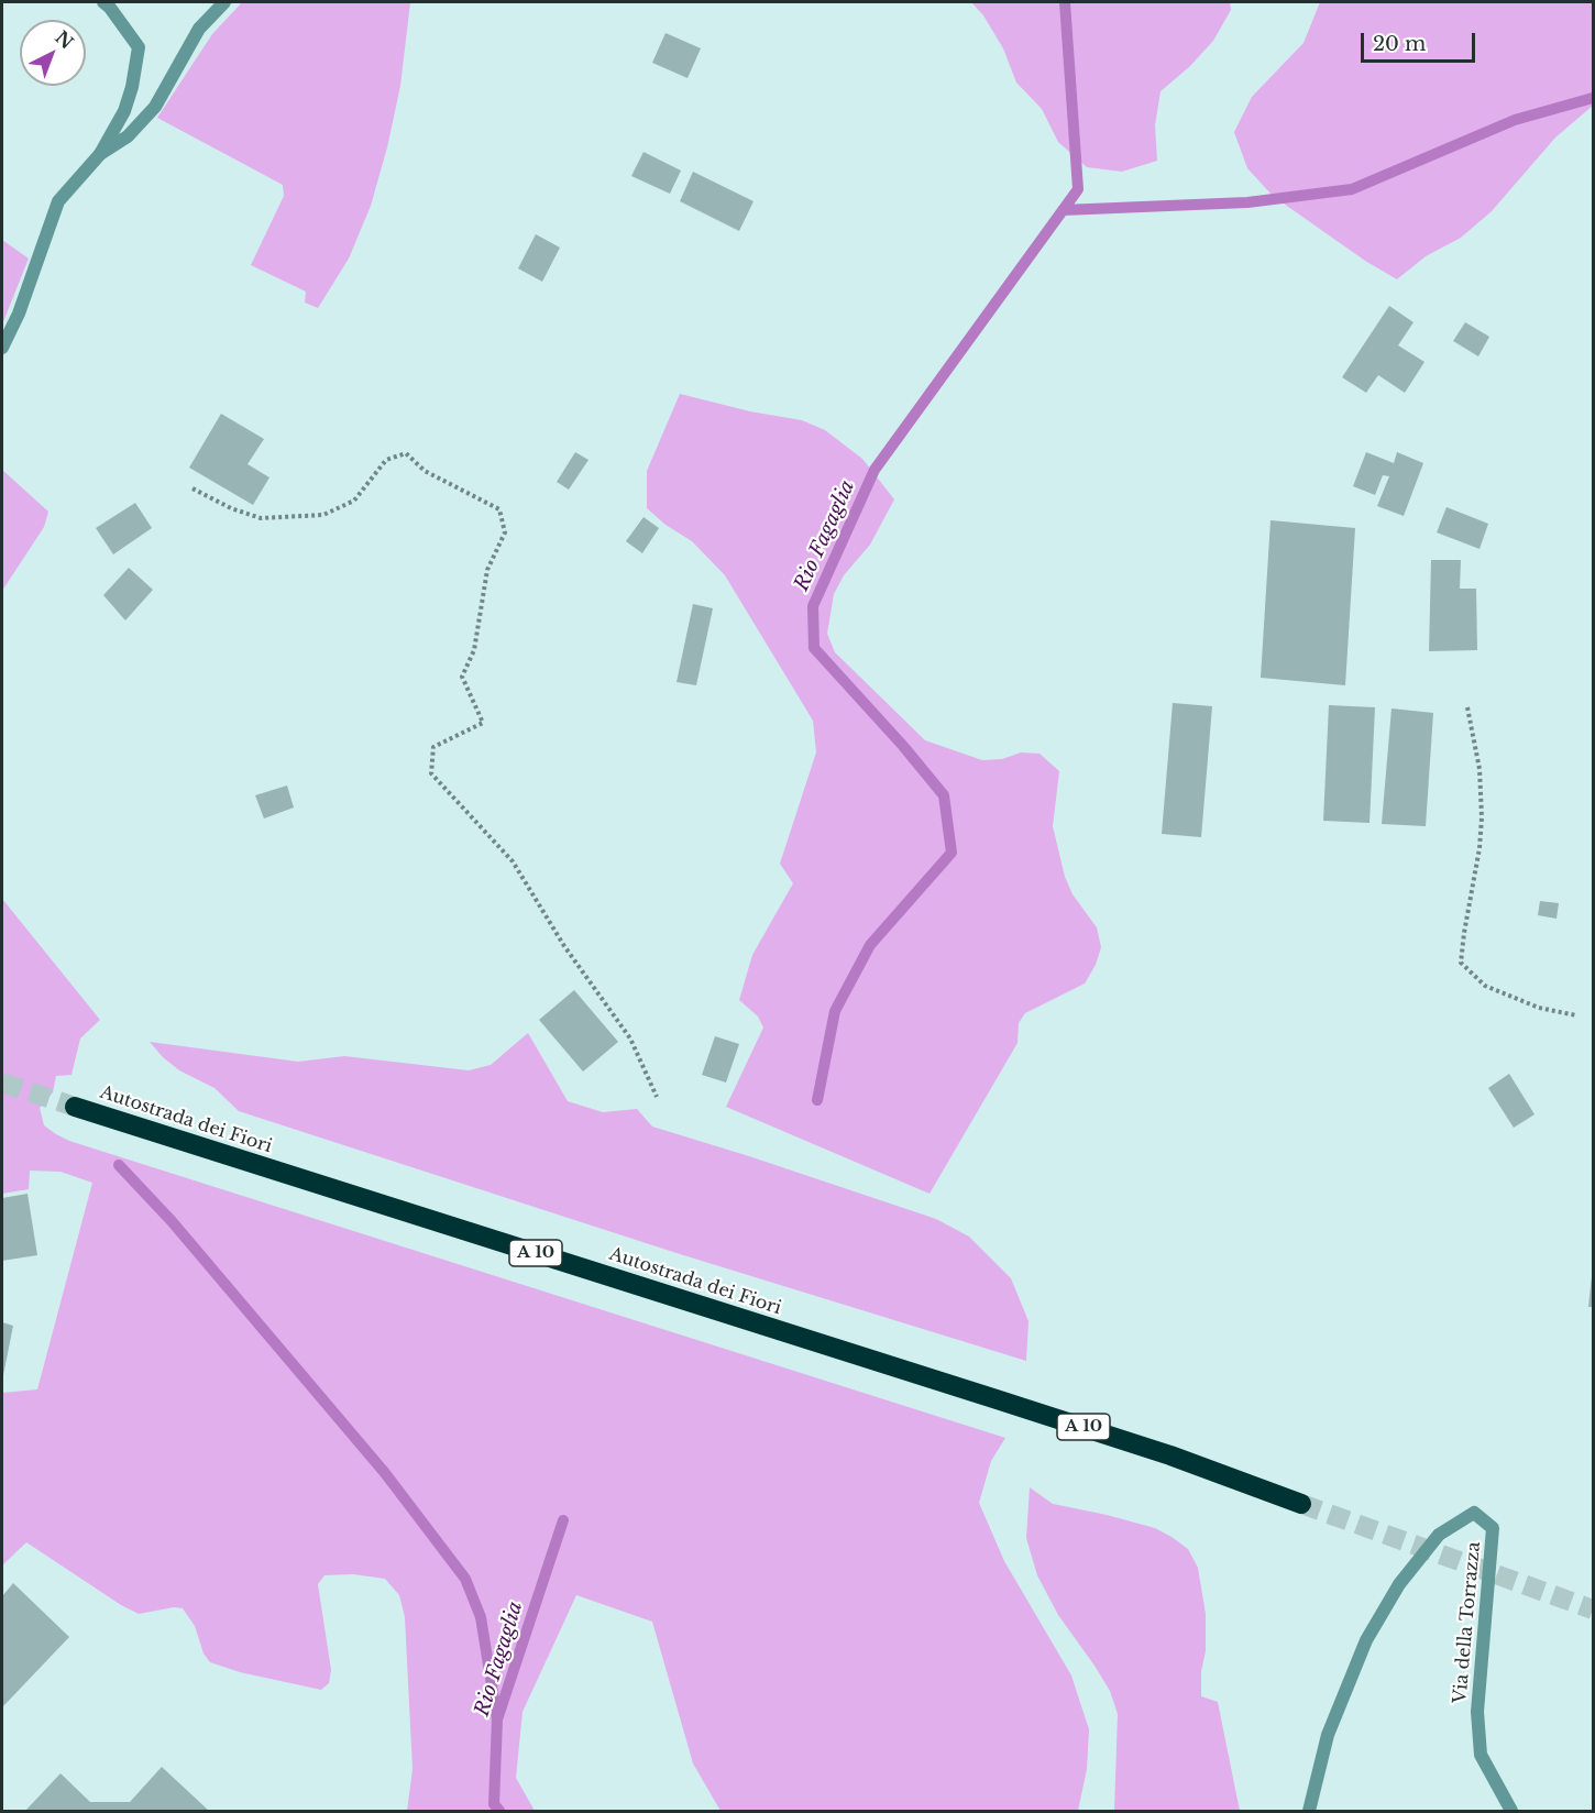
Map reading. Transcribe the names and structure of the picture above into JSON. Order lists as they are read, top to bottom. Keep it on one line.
{"streets":{"highway":["Autostrada dei Fiori","A 10"],"street":["Via della Torrazza"]},"water":["Rio Fagaglia"],"scale_bar":"20 m","north":"top right"}
